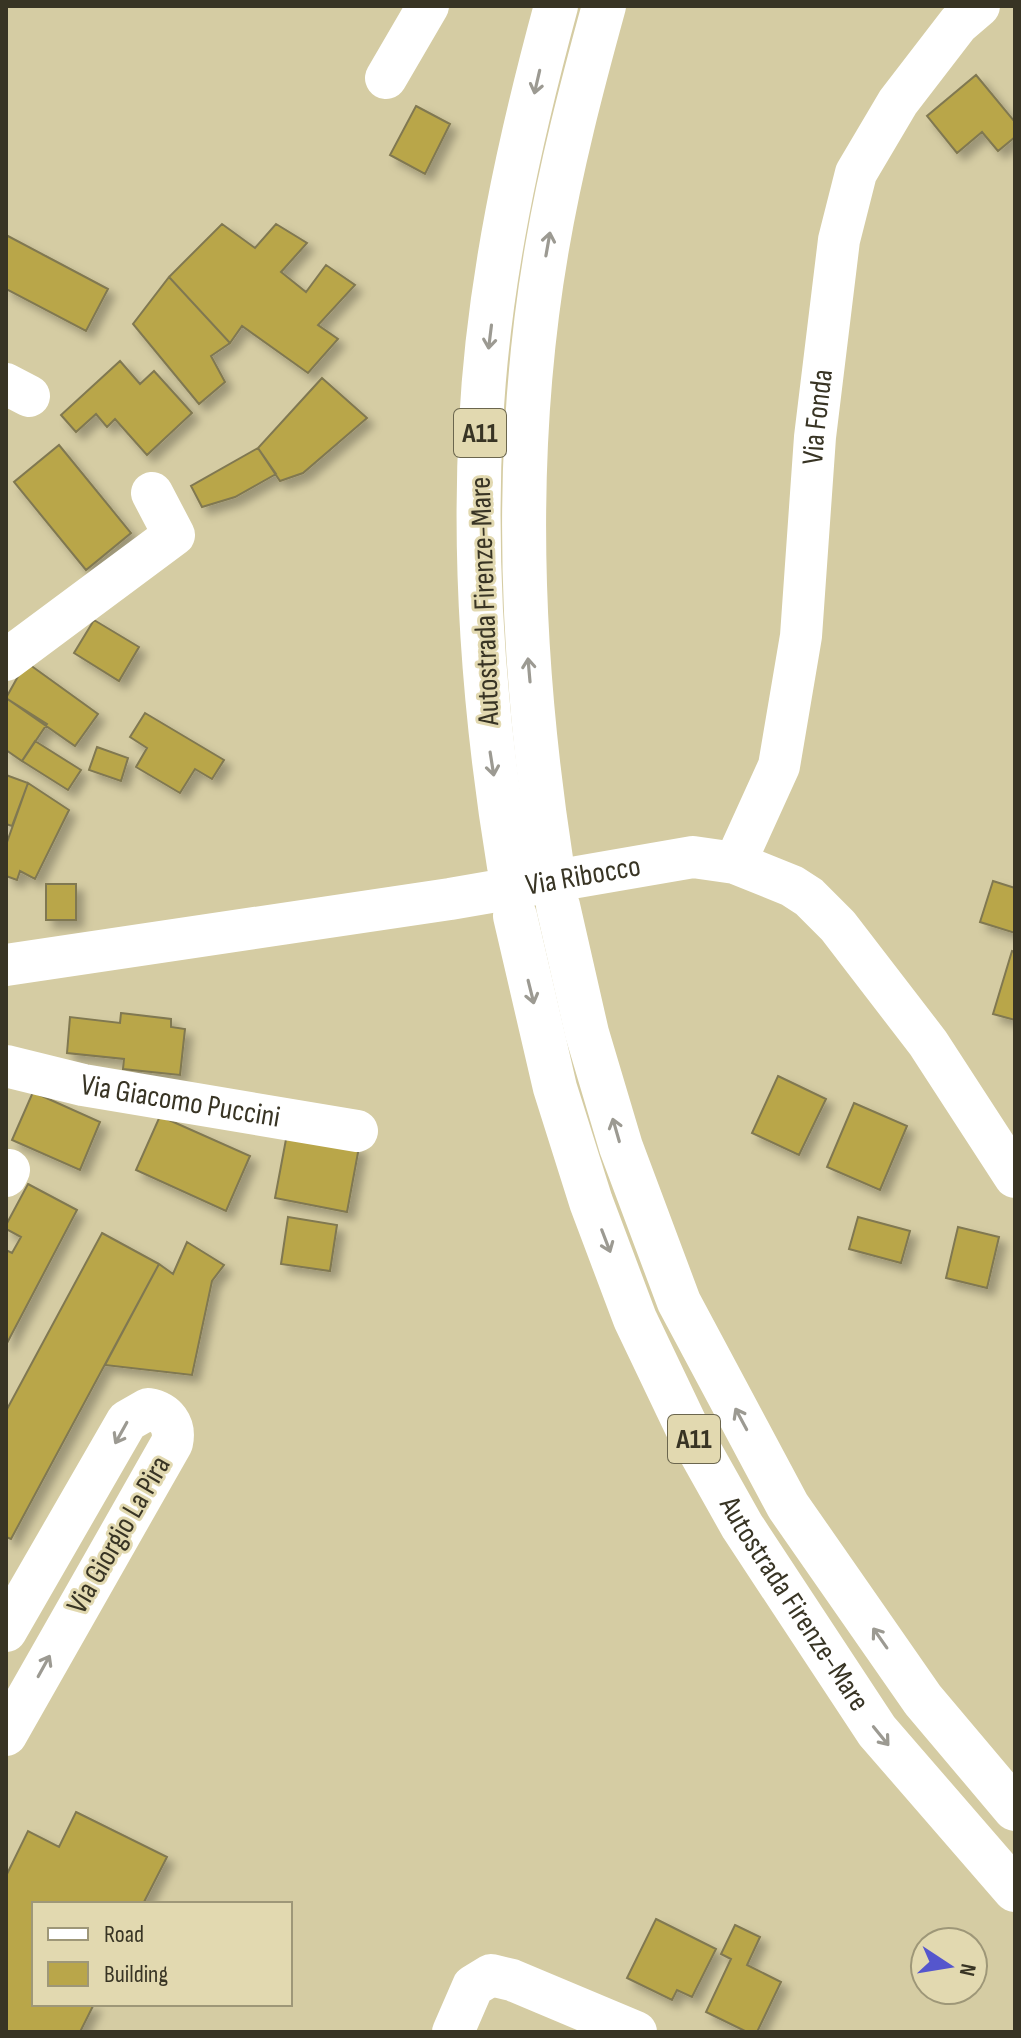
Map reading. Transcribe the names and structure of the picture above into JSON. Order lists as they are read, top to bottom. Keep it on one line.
{"streets":{"highway":["A11","Autostrada Firenze-Mare"],"street":["Via Fonda","Via Ribocco","Via Giacomo Puccini","Via Giorgio La Pira"]},"crossings":[["Via Fonda","Via Ribocco"]],"legend":["Road","Building"],"north":"right"}
